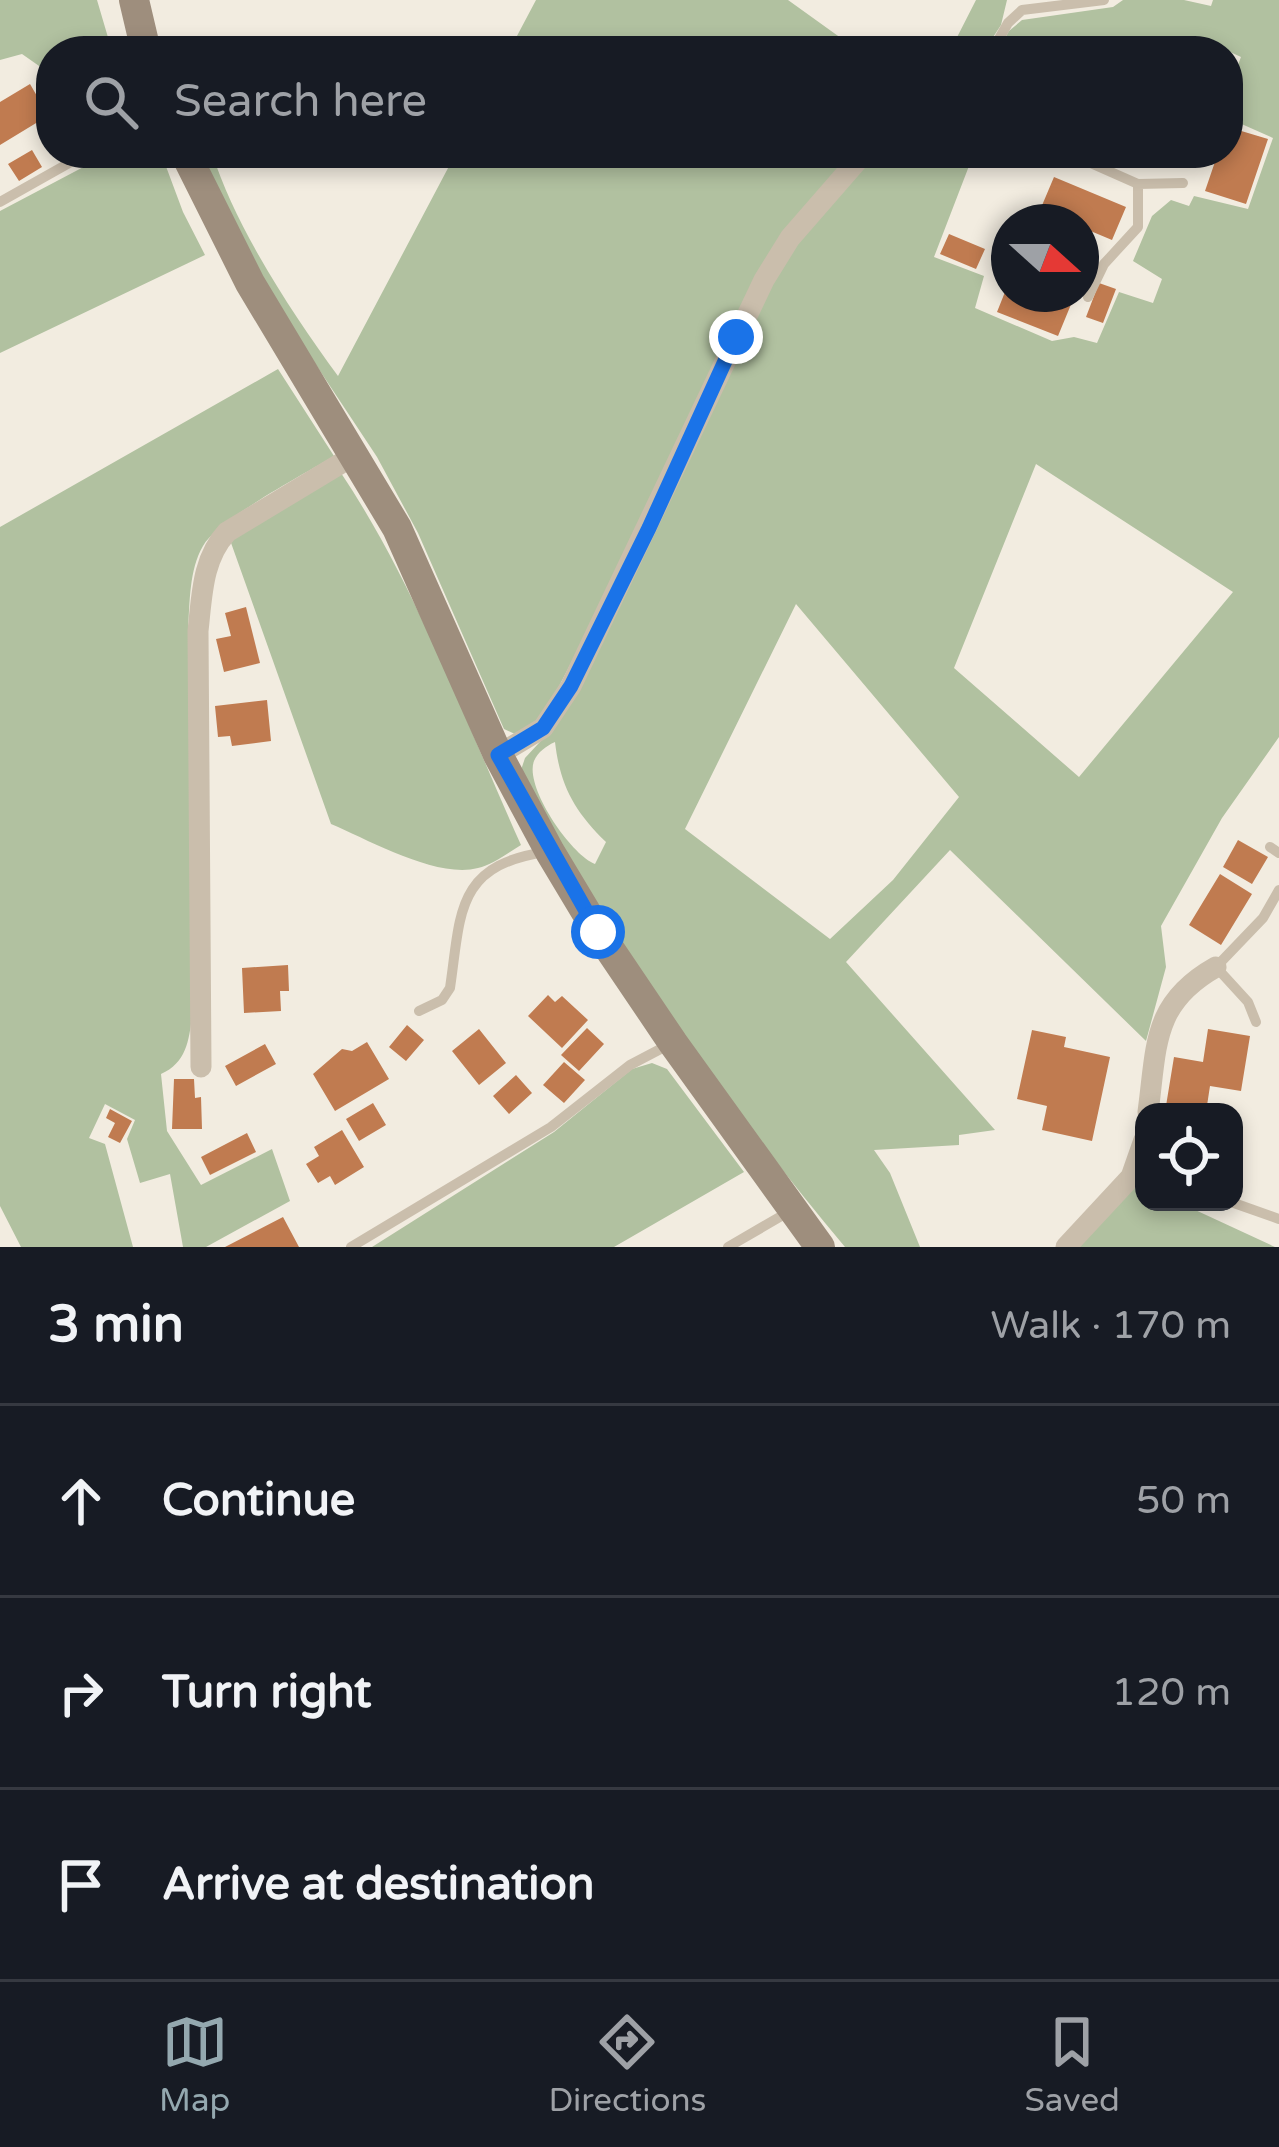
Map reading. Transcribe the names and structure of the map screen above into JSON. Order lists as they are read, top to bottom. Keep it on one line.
{"north":"right","page":{"search":"Search here","heading":["3 min","Walk · 170 m"],"list":[["Continue","50 m"],["Turn right","120 m"],"Arrive at destination"],"nav":["Map","Directions","Saved"]}}
